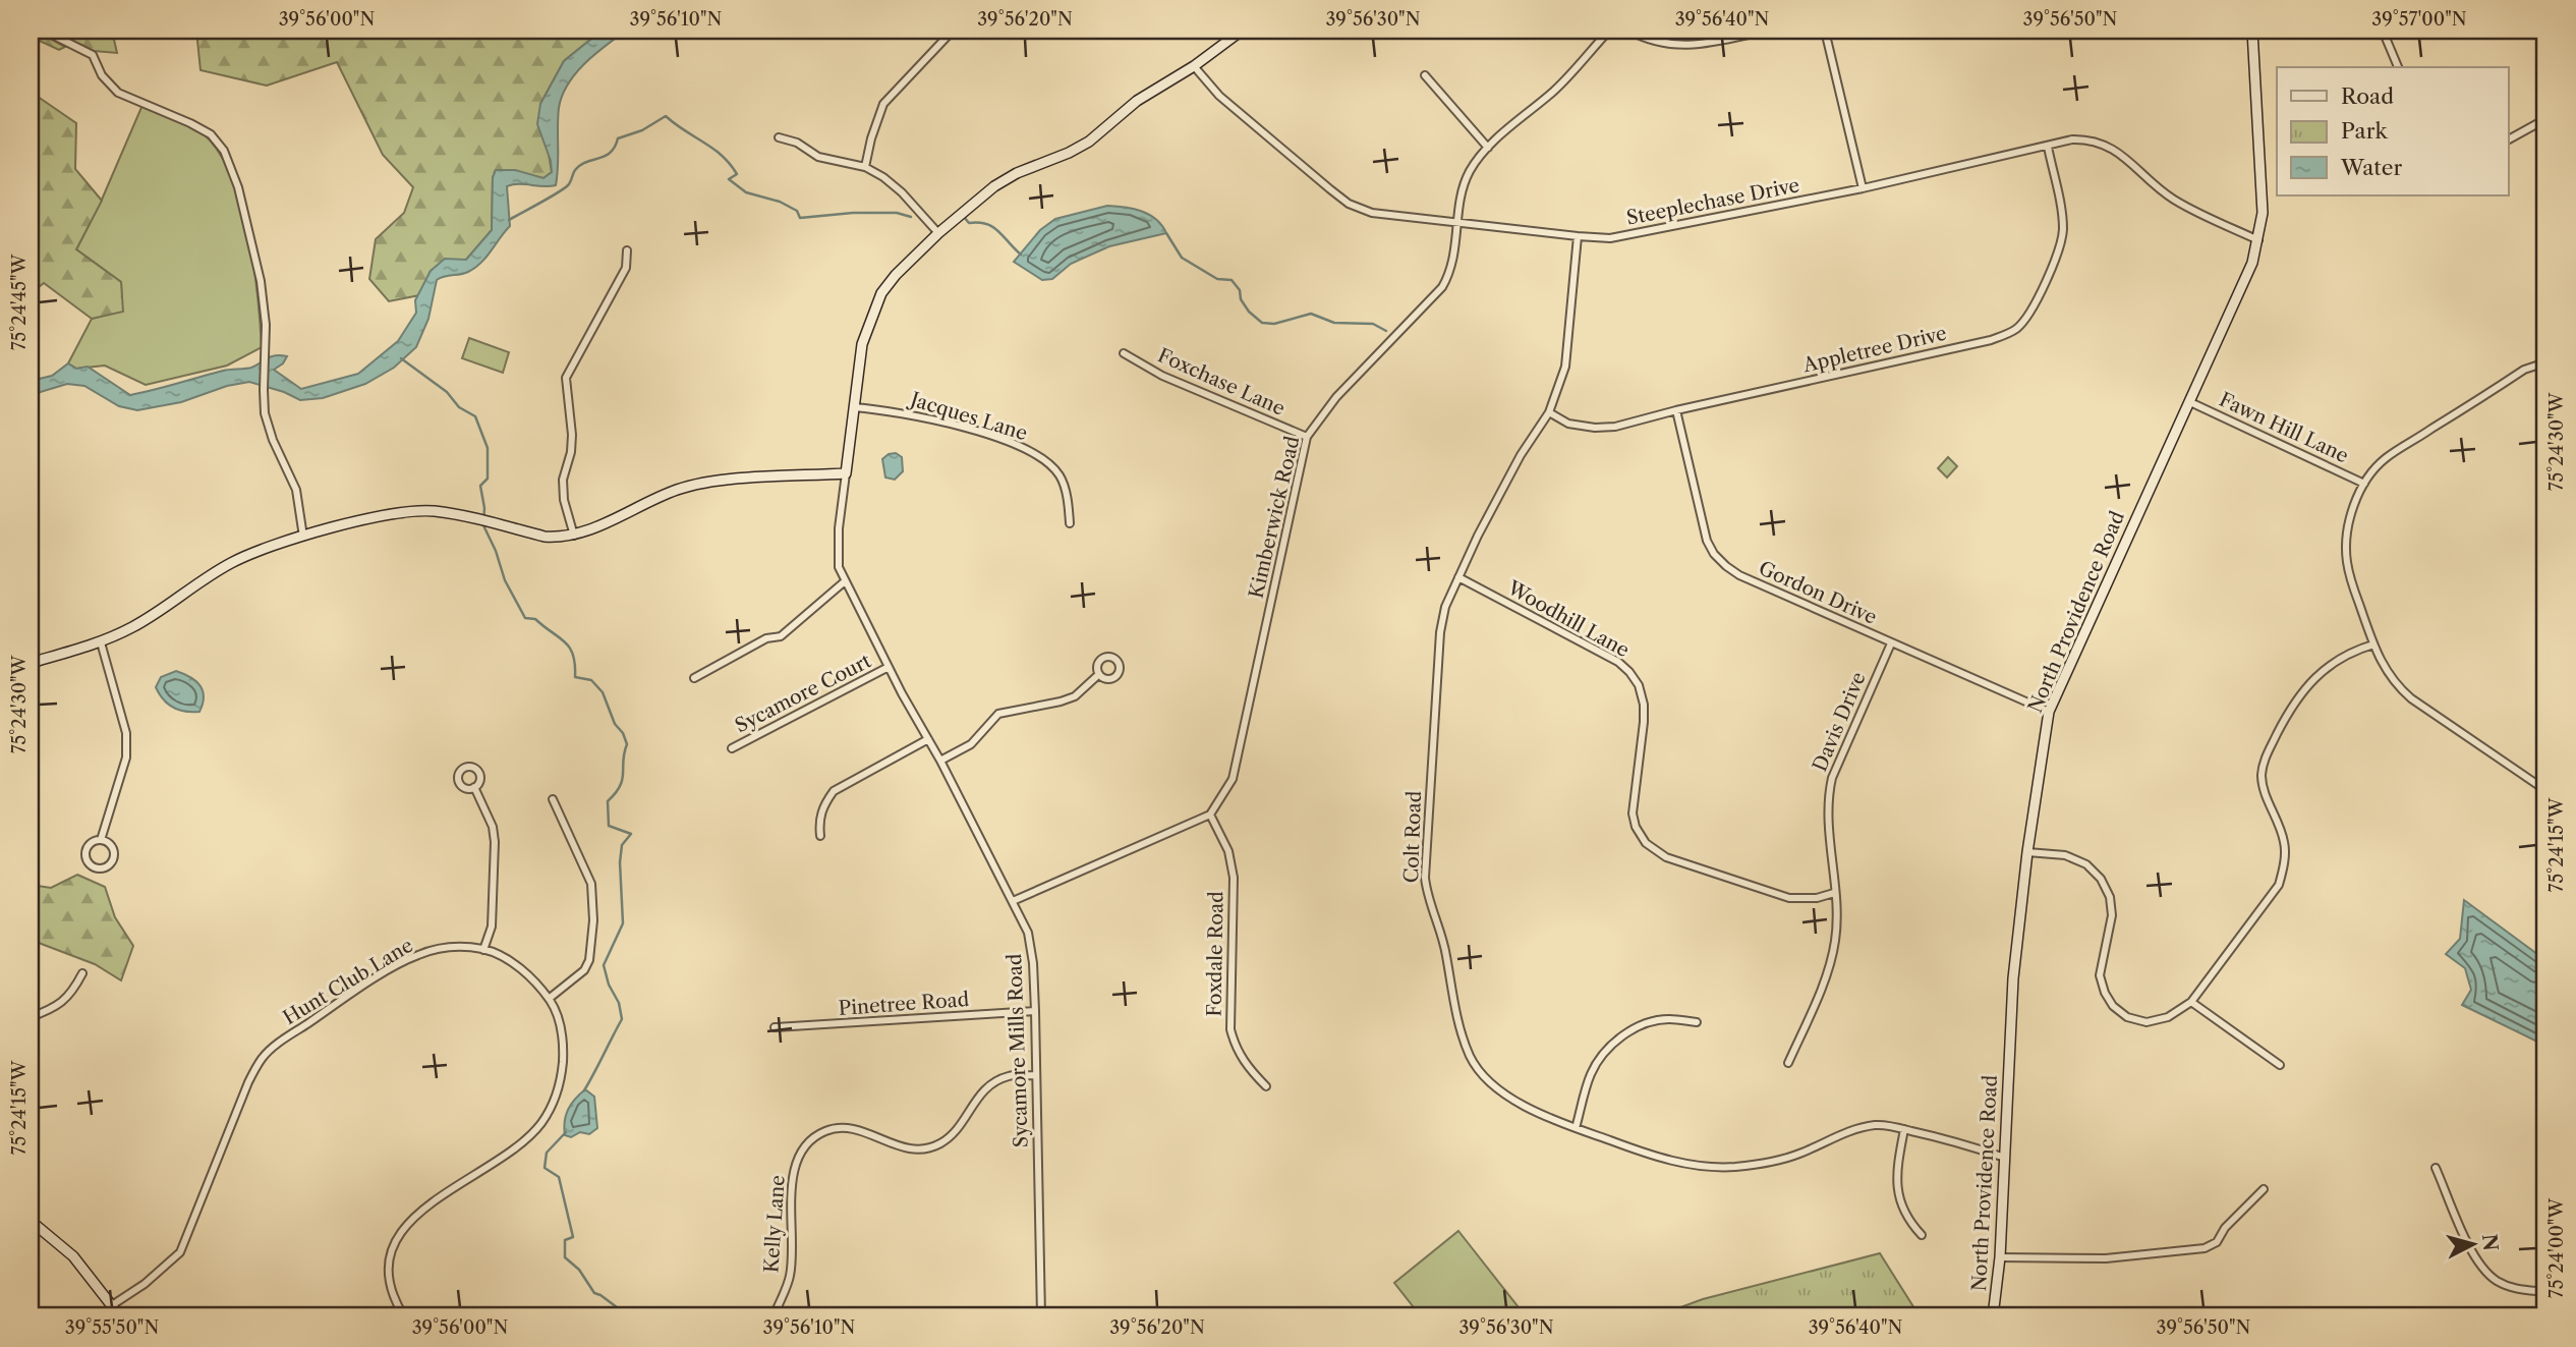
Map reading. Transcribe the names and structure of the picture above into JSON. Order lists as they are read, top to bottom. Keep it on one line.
{"streets":{"street":["Steeplechase Drive","Appletree Drive","Foxchase Lane","Jacques Lane","Fawn Hill Lane","Kimberwick Road","Gordon Drive","North Providence Road","Woodhill Lane","Sycamore Court","Davis Drive","Colt Road","Foxdale Road","Hunt Club Lane","Pinetree Road","Sycamore Mills Road","Kelly Lane"]},"crossings":[["Steeplechase Drive","Appletree Drive"],["Steeplechase Drive","Kimberwick Road"],["Steeplechase Drive","North Providence Road"],["Steeplechase Drive","Colt Road"],["Appletree Drive","Gordon Drive"],["Appletree Drive","Colt Road"],["Foxchase Lane","Kimberwick Road"],["Fawn Hill Lane","North Providence Road"],["Kimberwick Road","Foxdale Road"],["Gordon Drive","North Providence Road"],["Gordon Drive","Davis Drive"],["North Providence Road","Colt Road"],["Woodhill Lane","Davis Drive"],["Woodhill Lane","Colt Road"],["Sycamore Court","Sycamore Mills Road"],["Pinetree Road","Sycamore Mills Road"],["Sycamore Mills Road","Kelly Lane"]],"legend":["Road","Park","Water"],"north":"right","coordinates":["39°56'00\"N","39°56'10\"N","39°56'20\"N","39°56'30\"N","39°56'40\"N","39°56'50\"N","39°57'00\"N","75°24'45\"W","75°24'30\"W","75°24'15\"W","75°24'00\"W","39°55'50\"N"]}
